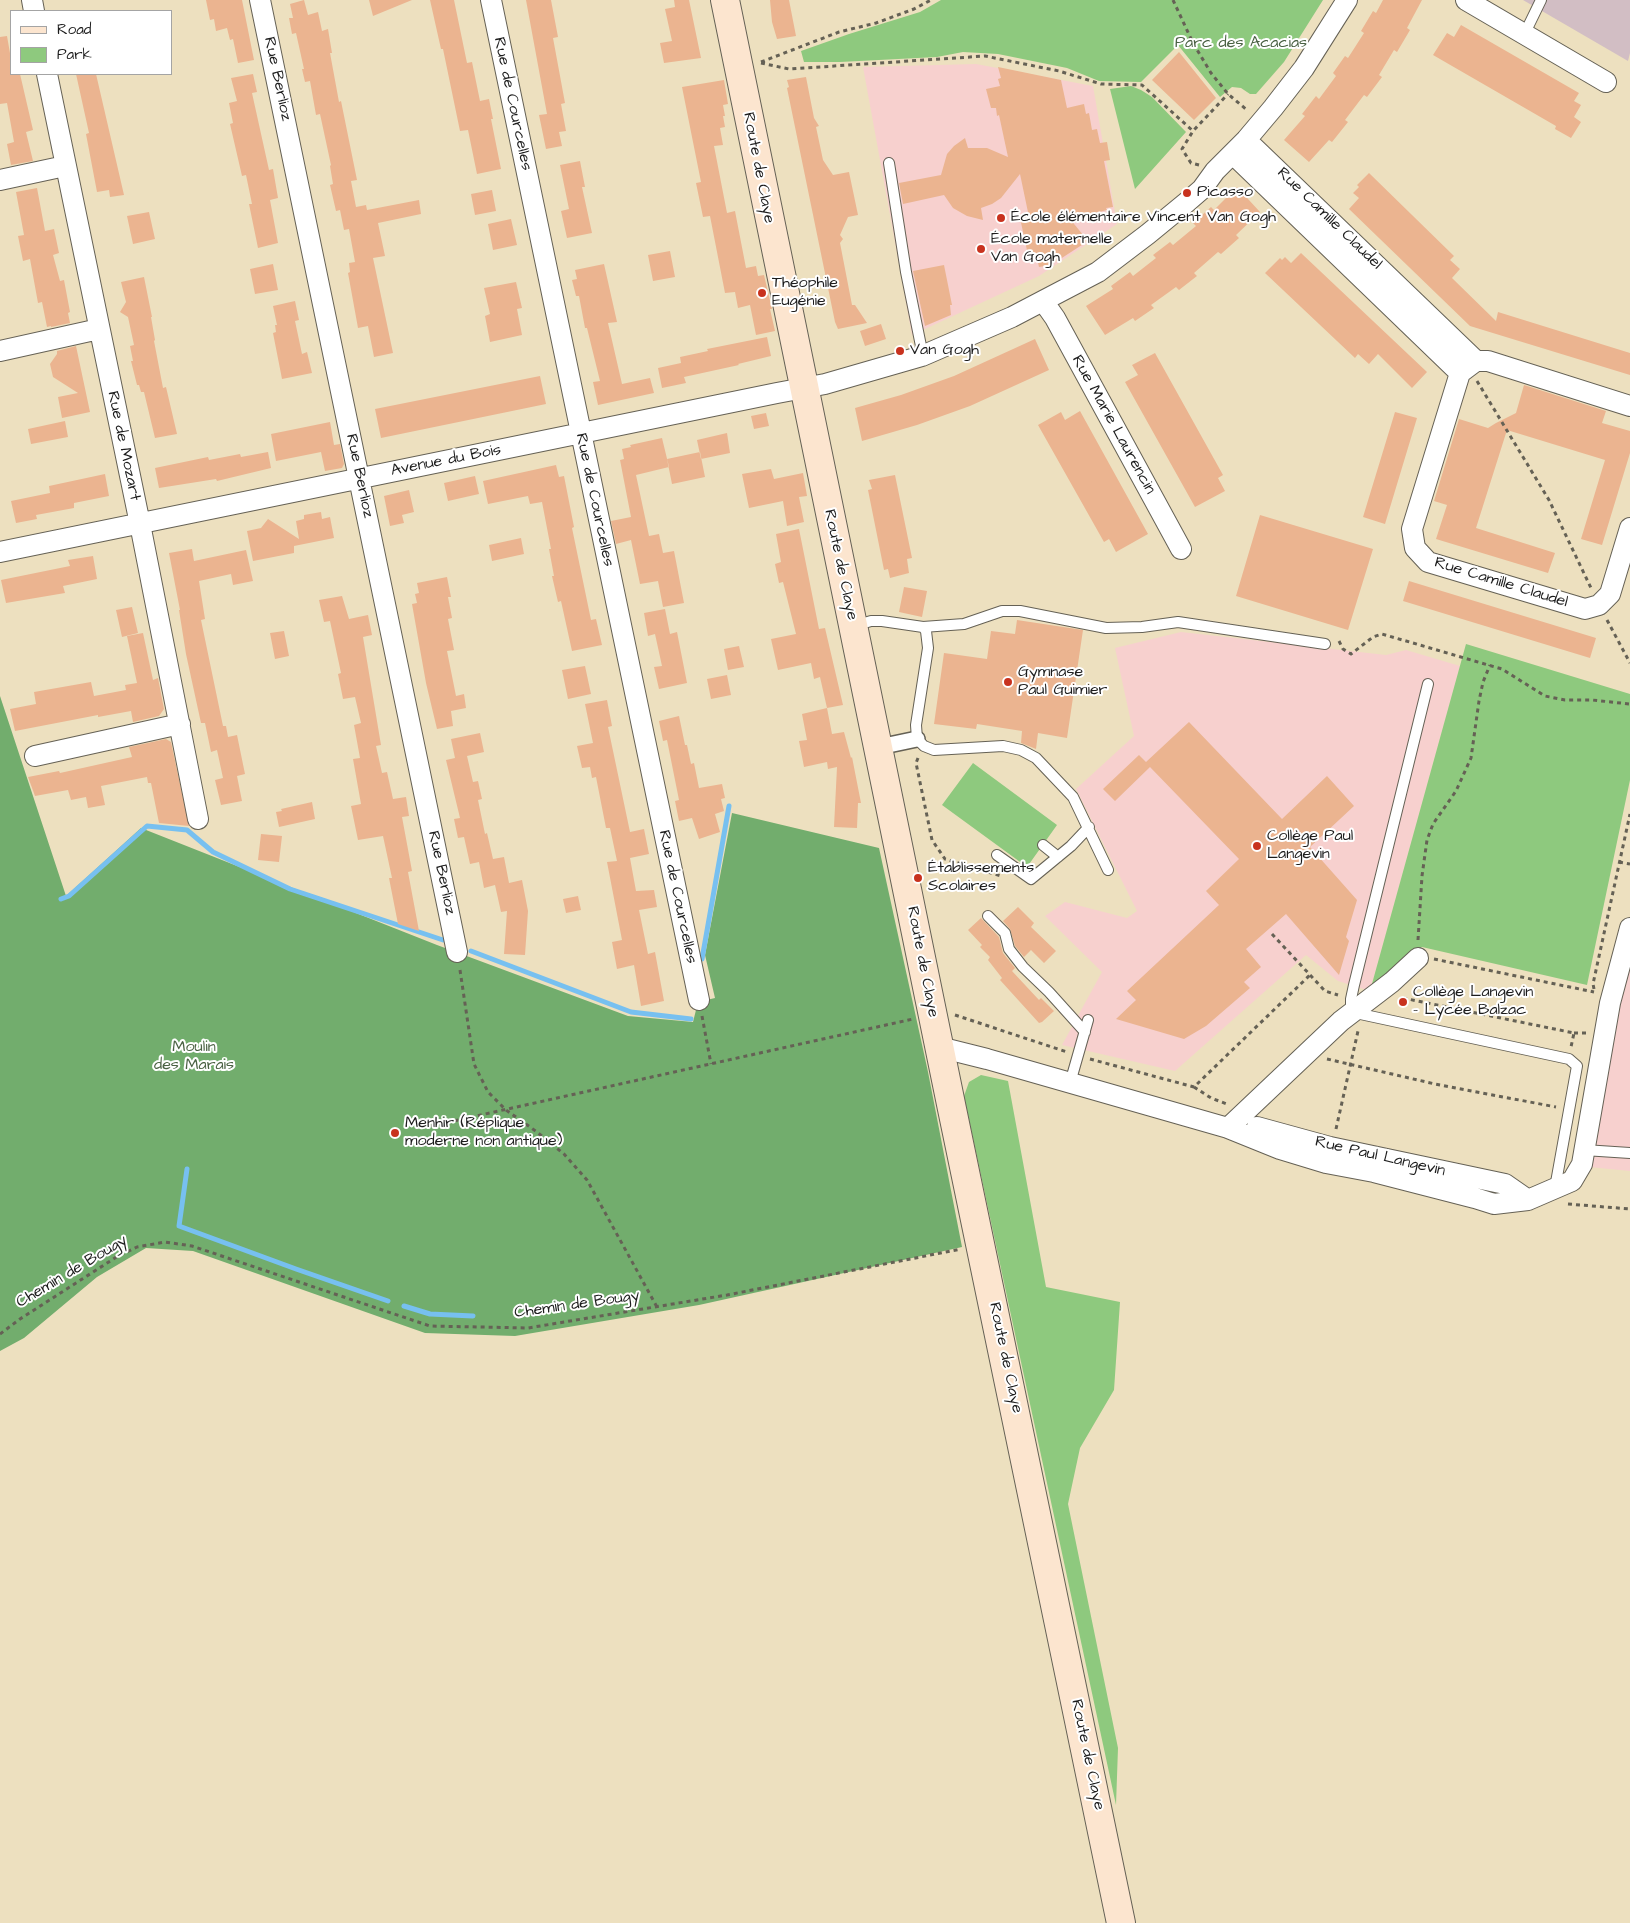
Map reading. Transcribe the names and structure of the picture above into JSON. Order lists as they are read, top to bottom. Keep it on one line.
{"streets":{"main road":["Route de Claye"],"street":["Rue Berlioz","Rue de Courcelles","Rue Camille Claudel","Rue Marie Laurencin","Rue de Mozart","Avenue du Bois","Rue Paul Langevin"],"path":["Chemin de Bougy"]},"crossings":[["Rue Berlioz","Avenue du Bois"],["Rue de Courcelles","Avenue du Bois"],["Route de Claye","Avenue du Bois"],["Route de Claye","Rue Paul Langevin"],["Route de Claye","Chemin de Bougy"],["Rue Camille Claudel","Avenue du Bois"],["Rue Marie Laurencin","Avenue du Bois"],["Rue de Mozart","Avenue du Bois"]],"parks":["Parc des Acacias","Moulin des Marais"],"places":["Picasso","École élémentaire Vincent Van Gogh","École maternelle Van Gogh","Théophile Eugénie","Van Gogh","Gymnase Paul Guimier","Collège Paul Langevin","Établissements Scolaires","Collège Langevin - Lycée Balzac","Menhir (Réplique moderne non antique)"],"legend":["Road","Park"]}
